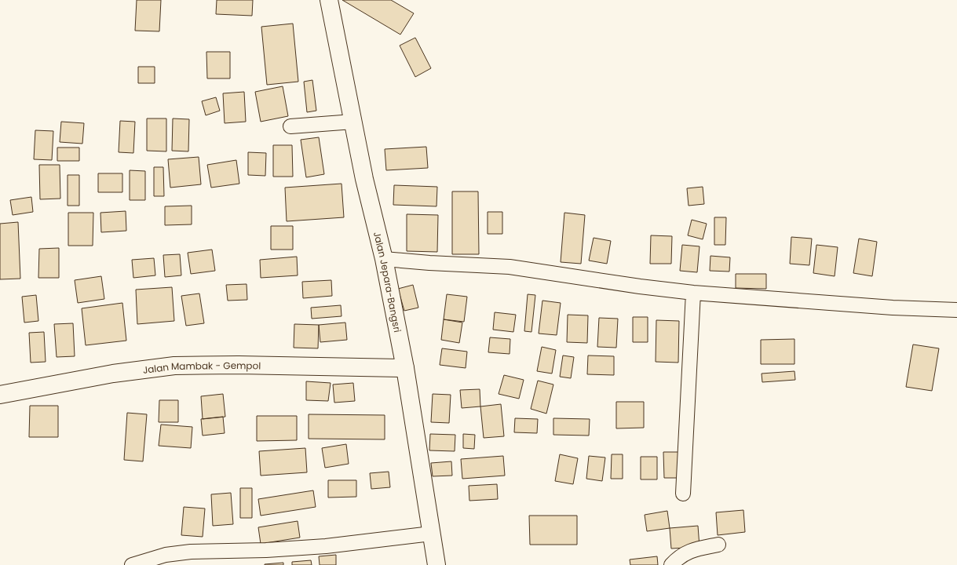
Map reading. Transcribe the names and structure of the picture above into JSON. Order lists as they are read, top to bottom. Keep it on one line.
{"streets":{"main road":["Jalan Jepara-Bangsri","Jalan Mambak - Gempol"]},"crossings":[["Jalan Jepara-Bangsri","Jalan Mambak - Gempol"]]}
